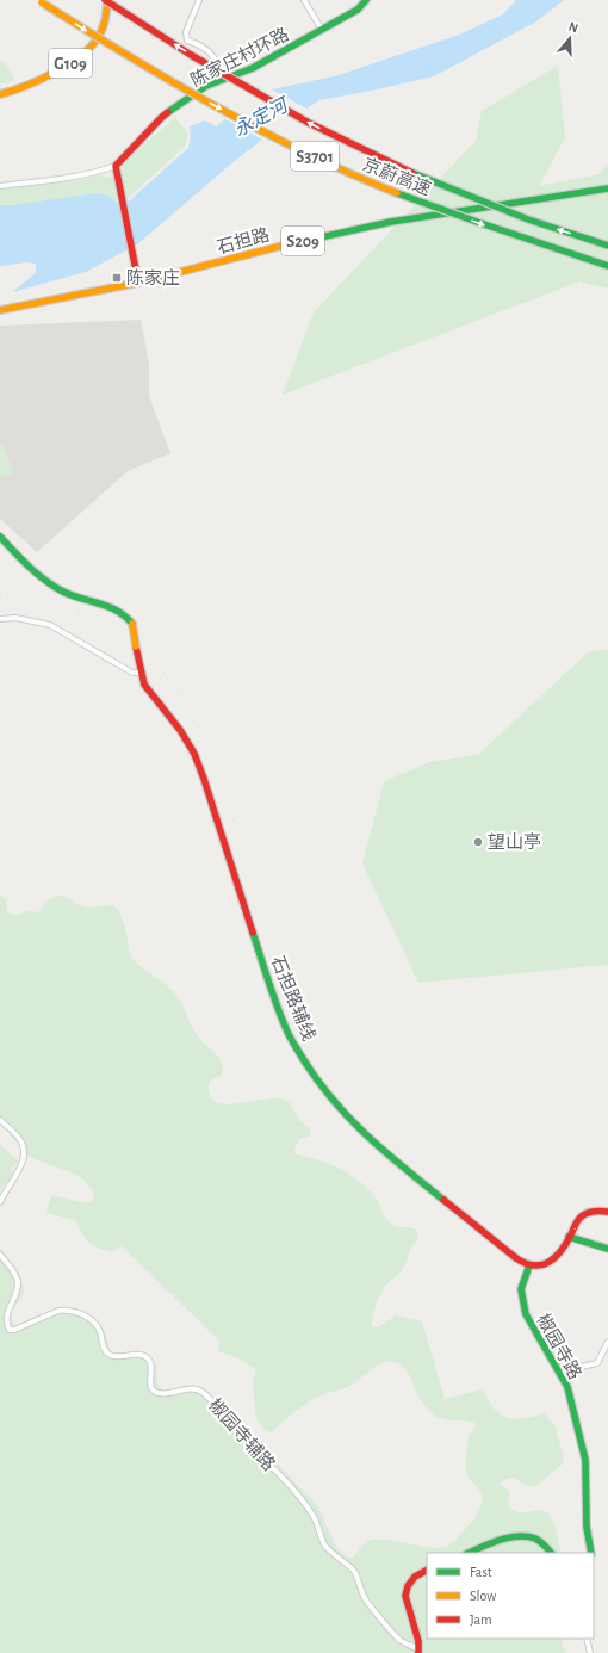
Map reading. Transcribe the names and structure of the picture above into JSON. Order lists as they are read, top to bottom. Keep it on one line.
{"streets":{"main road":["陈家庄村环路","G109","S3701","京蔚高速","石担路","S209","石担路辅线","椒园寺路"],"street":["椒园寺辅路"]},"crossings":[["G109","京蔚高速"],["石担路辅线","椒园寺路"]],"water":["永定河"],"places":{"transit":["陈家庄"],"other":["望山亭"]},"legend":["Fast","Slow","Jam"],"north":"top"}
